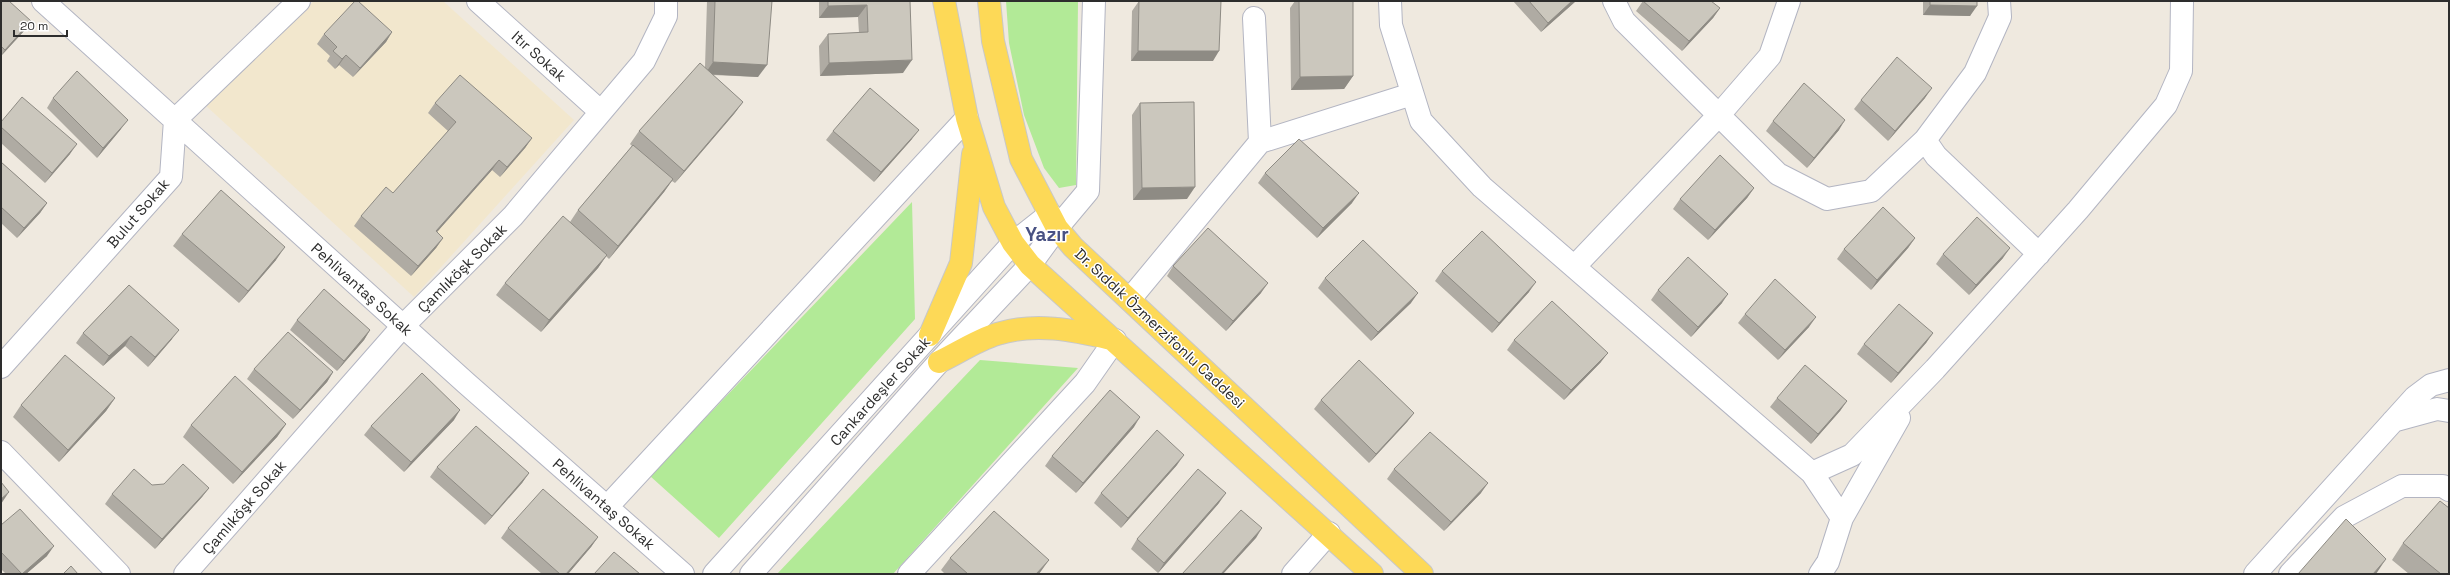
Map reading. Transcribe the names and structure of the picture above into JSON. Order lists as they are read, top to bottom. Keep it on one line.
{"streets":{"main road":["Dr. Sıddık Özmerzifonlu Caddesi"],"street":["Itır Sokak","Bulut Sokak","Çamlıköşk Sokak","Pehlivantaş Sokak","Cankardeşler Sokak"]},"crossings":[["Itır Sokak","Çamlıköşk Sokak"],["Bulut Sokak","Pehlivantaş Sokak"],["Çamlıköşk Sokak","Pehlivantaş Sokak"],["Dr. Sıddık Özmerzifonlu Caddesi","Cankardeşler Sokak"]],"districts":["Yazır"],"scale_bar":"20 m"}
